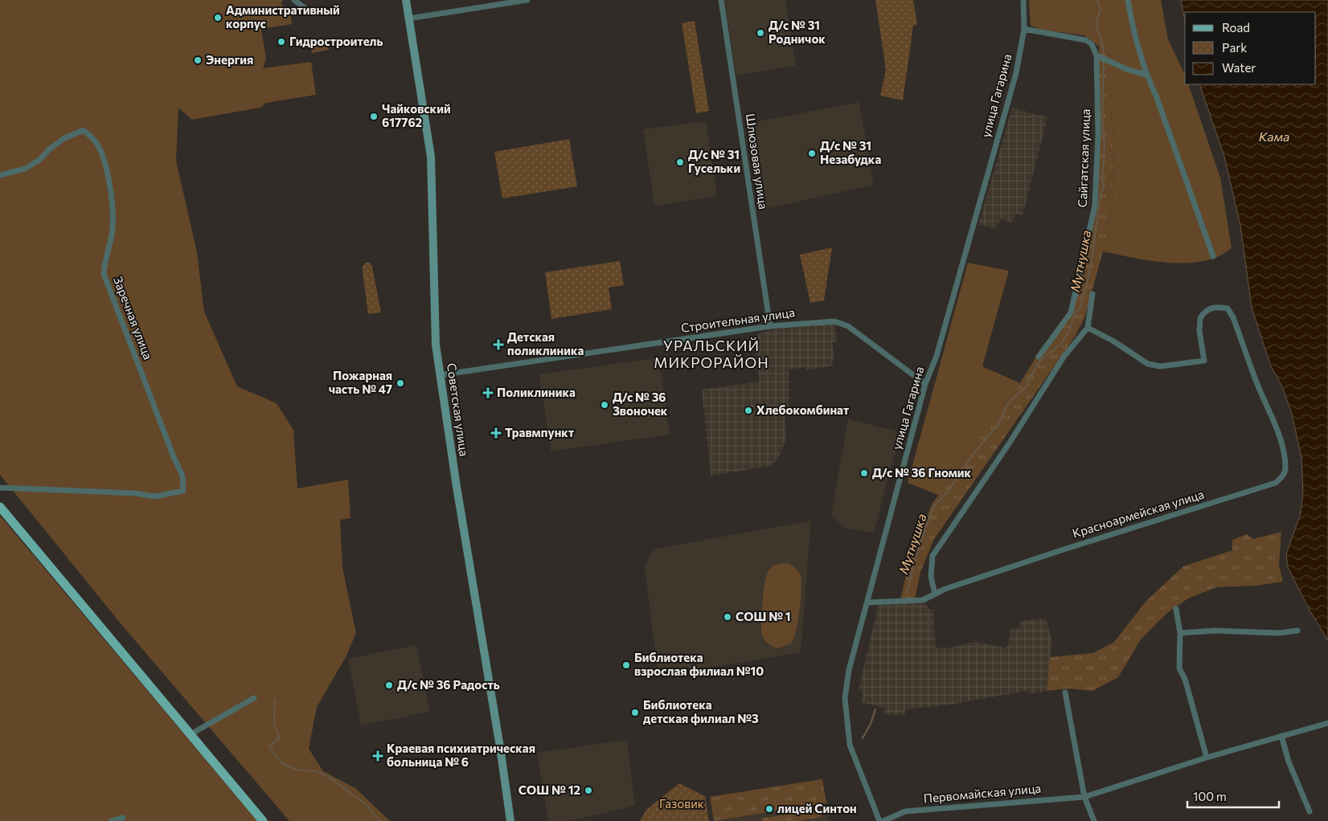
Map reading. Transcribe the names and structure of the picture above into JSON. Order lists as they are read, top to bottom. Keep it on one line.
{"streets":{"main road":["Советская улица"],"street":["улица Гагарина","Сайгатская улица","Шлюзовая улица","Заречная улица","Строительная улица","Красноармейская улица","Первомайская улица"]},"crossings":[["улица Гагарина","Строительная улица"],["Шлюзовая улица","Строительная улица"],["Строительная улица","Советская улица"]],"districts":["УРАЛЬСКИЙ МИКРОРАЙОН"],"water":["Кама","Мутнушка"],"parks":["Газовик"],"places":{"other":["Административный корпус","Д/с № 31 Родничок","Гидростроитель","Энергия","Чайковский 617762","Д/с № 31 Незабудка","Д/с № 31 Гусельки","Пожарная часть № 47","Д/с № 36 Звоночек","Хлебокомбинат","Д/с № 36 Гномик","СОШ № 1","Библиотека взрослая филиал №10","Д/с № 36 Радость","Библиотека детская филиал №3","СОШ № 12","лицей Синтон"],"health":["Детская поликлиника","Поликлиника","Травмпункт","Краевая психиатрическая больница № 6"]},"legend":["Road","Park","Water"],"scale_bar":"100 m"}
